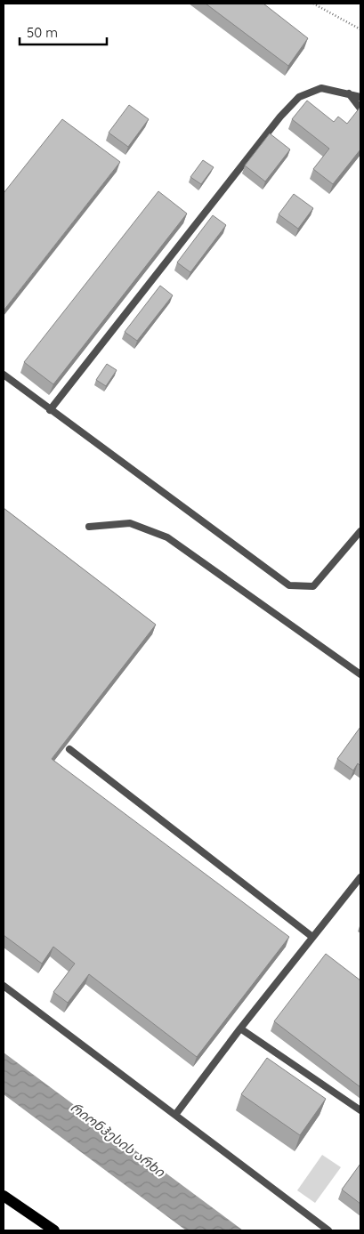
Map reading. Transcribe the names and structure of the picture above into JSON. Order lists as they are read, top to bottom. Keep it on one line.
{"water":["რიონჰესის არხი"],"scale_bar":"50 m"}
